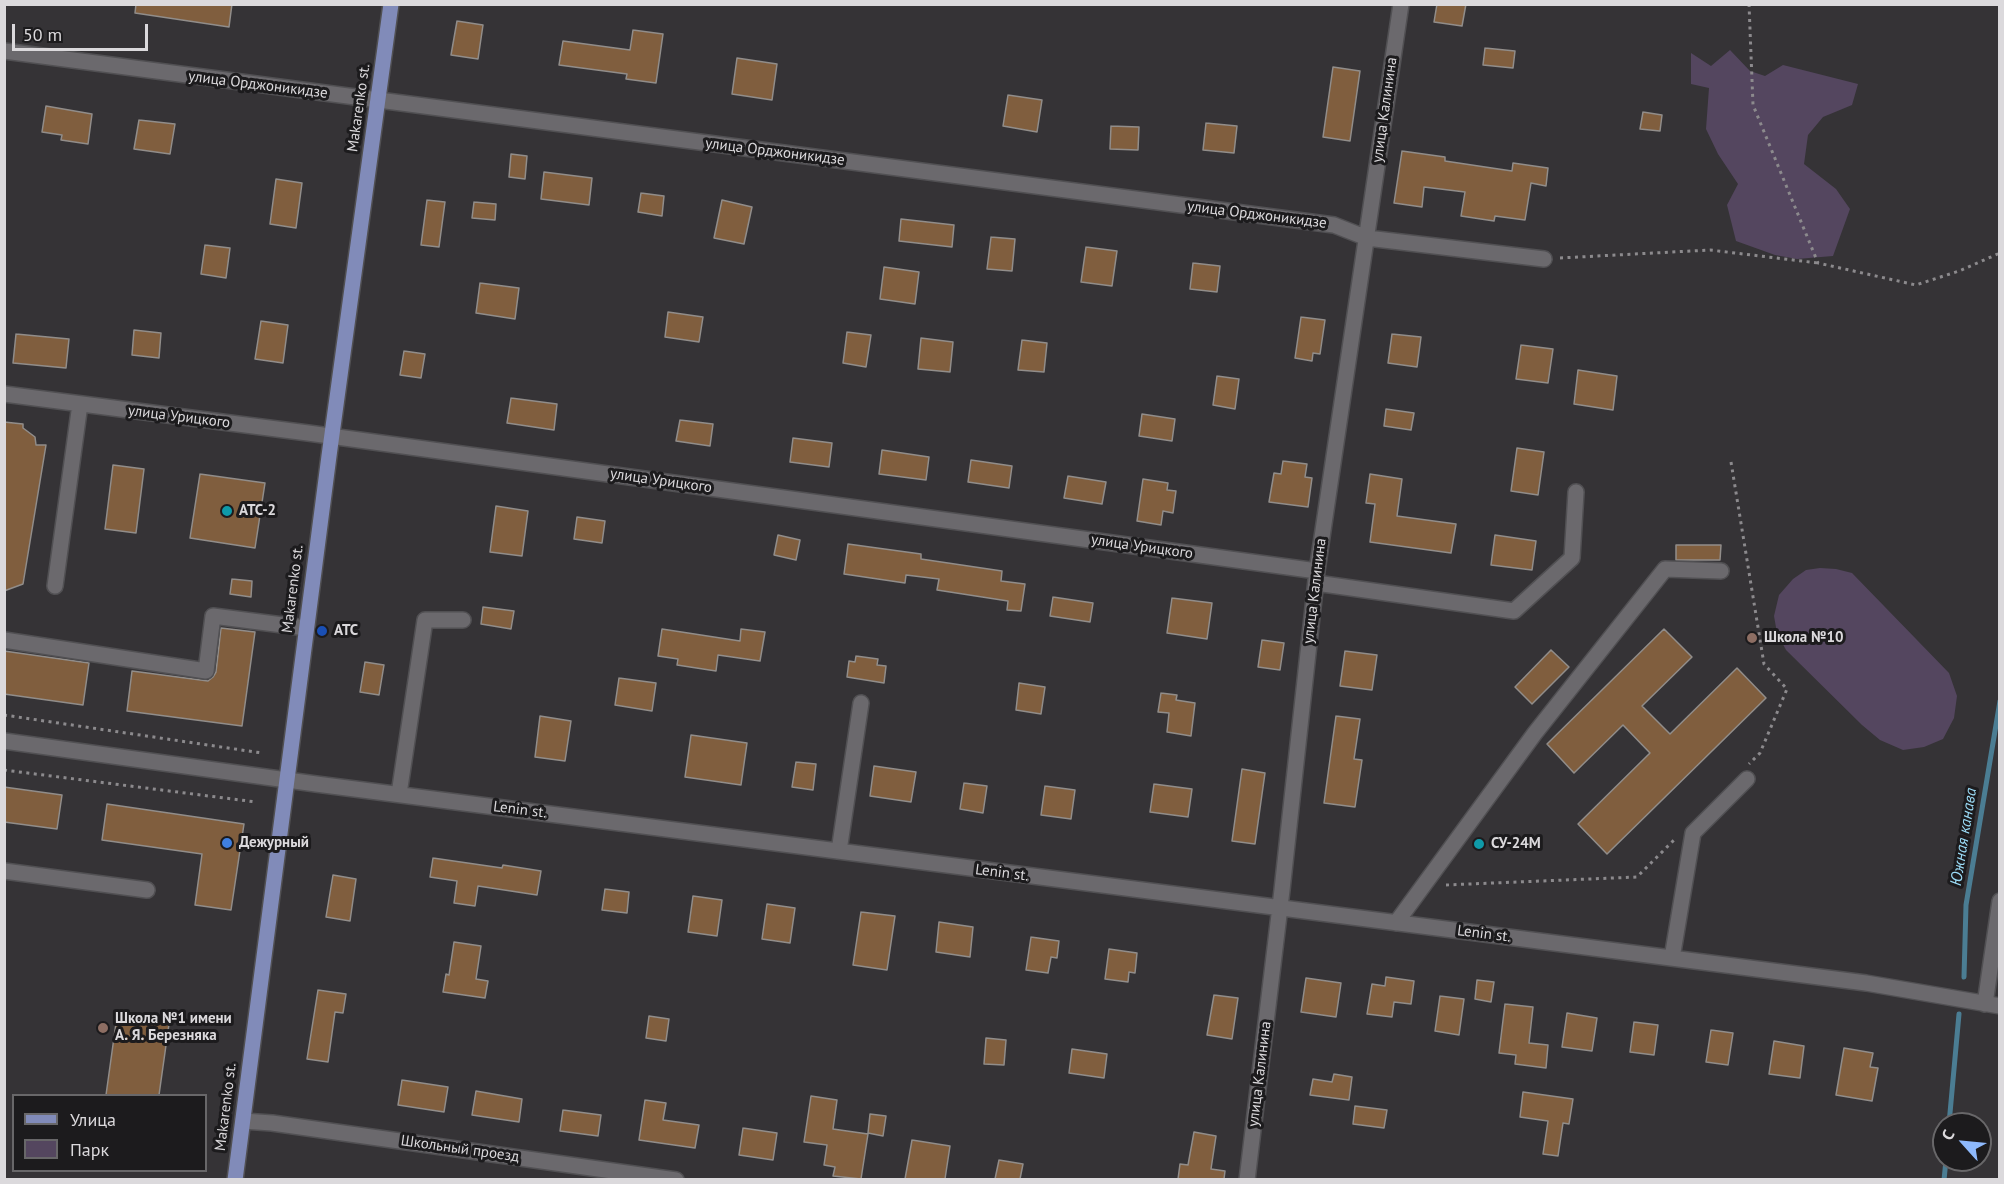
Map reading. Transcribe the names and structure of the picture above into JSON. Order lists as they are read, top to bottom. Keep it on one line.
{"streets":{"main road":["Makarenko st."],"street":["улица Орджоникидзе","улица Калинина","улица Урицкого","Lenin st.","Школьный проезд"]},"crossings":[["улица Орджоникидзе","Makarenko st."],["улица Орджоникидзе","улица Калинина"],["Makarenko st.","улица Урицкого"],["Makarenko st.","Lenin st."],["Makarenko st.","Школьный проезд"],["улица Калинина","улица Урицкого"],["улица Калинина","Lenin st."]],"water":["Южная канава"],"places":["АТС-2","АТС","Школа №10","Дежурный","СУ-24М","Школа №1 имени А. Я. Березняка"],"legend":["Улица","Парк"],"scale_bar":"50 m","north":"top left"}
